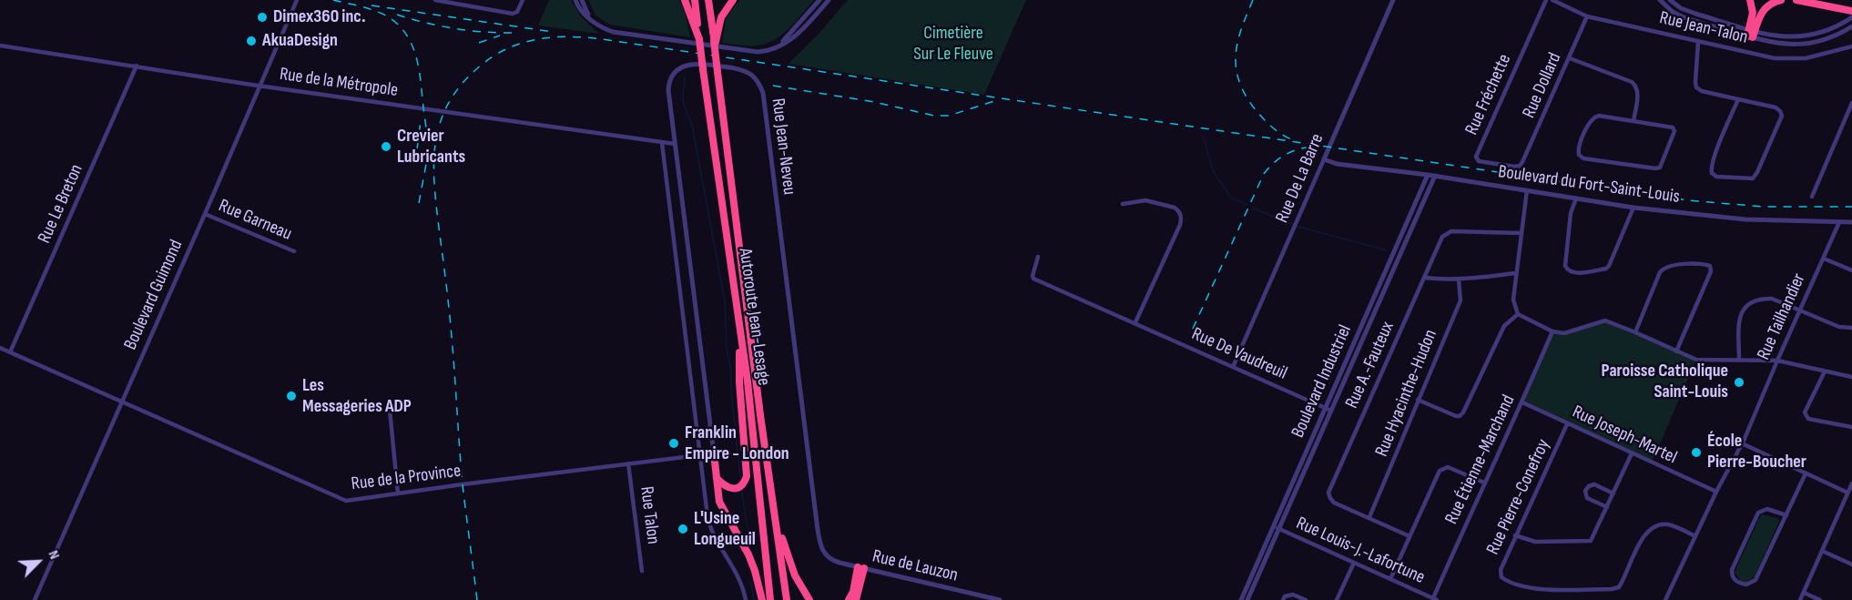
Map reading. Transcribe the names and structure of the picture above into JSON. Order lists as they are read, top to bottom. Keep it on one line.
{"streets":{"highway":["Autoroute Jean-Lesage"],"street":["Rue Jean-Talon","Rue de la Métropole","Rue Dollard","Rue Fréchette","Rue Jean-Neveu","Rue De La Barre","Boulevard du Fort-Saint-Louis","Rue Le Breton","Rue Garneau","Boulevard Guimond","Rue Tailhandier","Rue De Vaudreuil","Rue A.-Fauteux","Boulevard Industriel","Rue Hyacinthe-Hudon","Rue Joseph-Martel","Rue Étienne-Marchand","Rue de la Province","Rue Pierre-Conefroy","Rue Talon","Rue Louis-J.-Lafortune","Rue de Lauzon"]},"crossings":[["Rue Jean-Talon","Rue Dollard"],["Rue de la Métropole","Rue Jean-Neveu"],["Rue de la Métropole","Rue Le Breton"],["Rue de la Métropole","Boulevard Guimond"],["Rue Dollard","Rue Fréchette"],["Rue Jean-Neveu","Rue de la Province"],["Rue Jean-Neveu","Rue de Lauzon"],["Rue De La Barre","Boulevard du Fort-Saint-Louis"],["Rue De La Barre","Rue De Vaudreuil"],["Boulevard du Fort-Saint-Louis","Rue Tailhandier"],["Boulevard du Fort-Saint-Louis","Boulevard Industriel"],["Rue Le Breton","Rue de la Province"],["Rue Garneau","Boulevard Guimond"],["Boulevard Guimond","Rue de la Province"],["Rue Tailhandier","Rue Joseph-Martel"],["Rue Tailhandier","Rue Pierre-Conefroy"],["Rue De Vaudreuil","Boulevard Industriel"],["Rue A.-Fauteux","Rue Hyacinthe-Hudon"],["Boulevard Industriel","Rue Louis-J.-Lafortune"],["Rue Joseph-Martel","Rue Étienne-Marchand"],["Rue Joseph-Martel","Rue Pierre-Conefroy"],["Rue Étienne-Marchand","Rue Louis-J.-Lafortune"],["Rue de la Province","Rue Talon"]],"parks":["Cimetière Sur Le Fleuve"],"places":["Dimex360 inc.","AkuaDesign","Crevier Lubricants","Paroisse Catholique Saint-Louis","Les Messageries ADP","Franklin Empire - London","École Pierre-Boucher","L'Usine Longueuil"],"north":"top right"}
